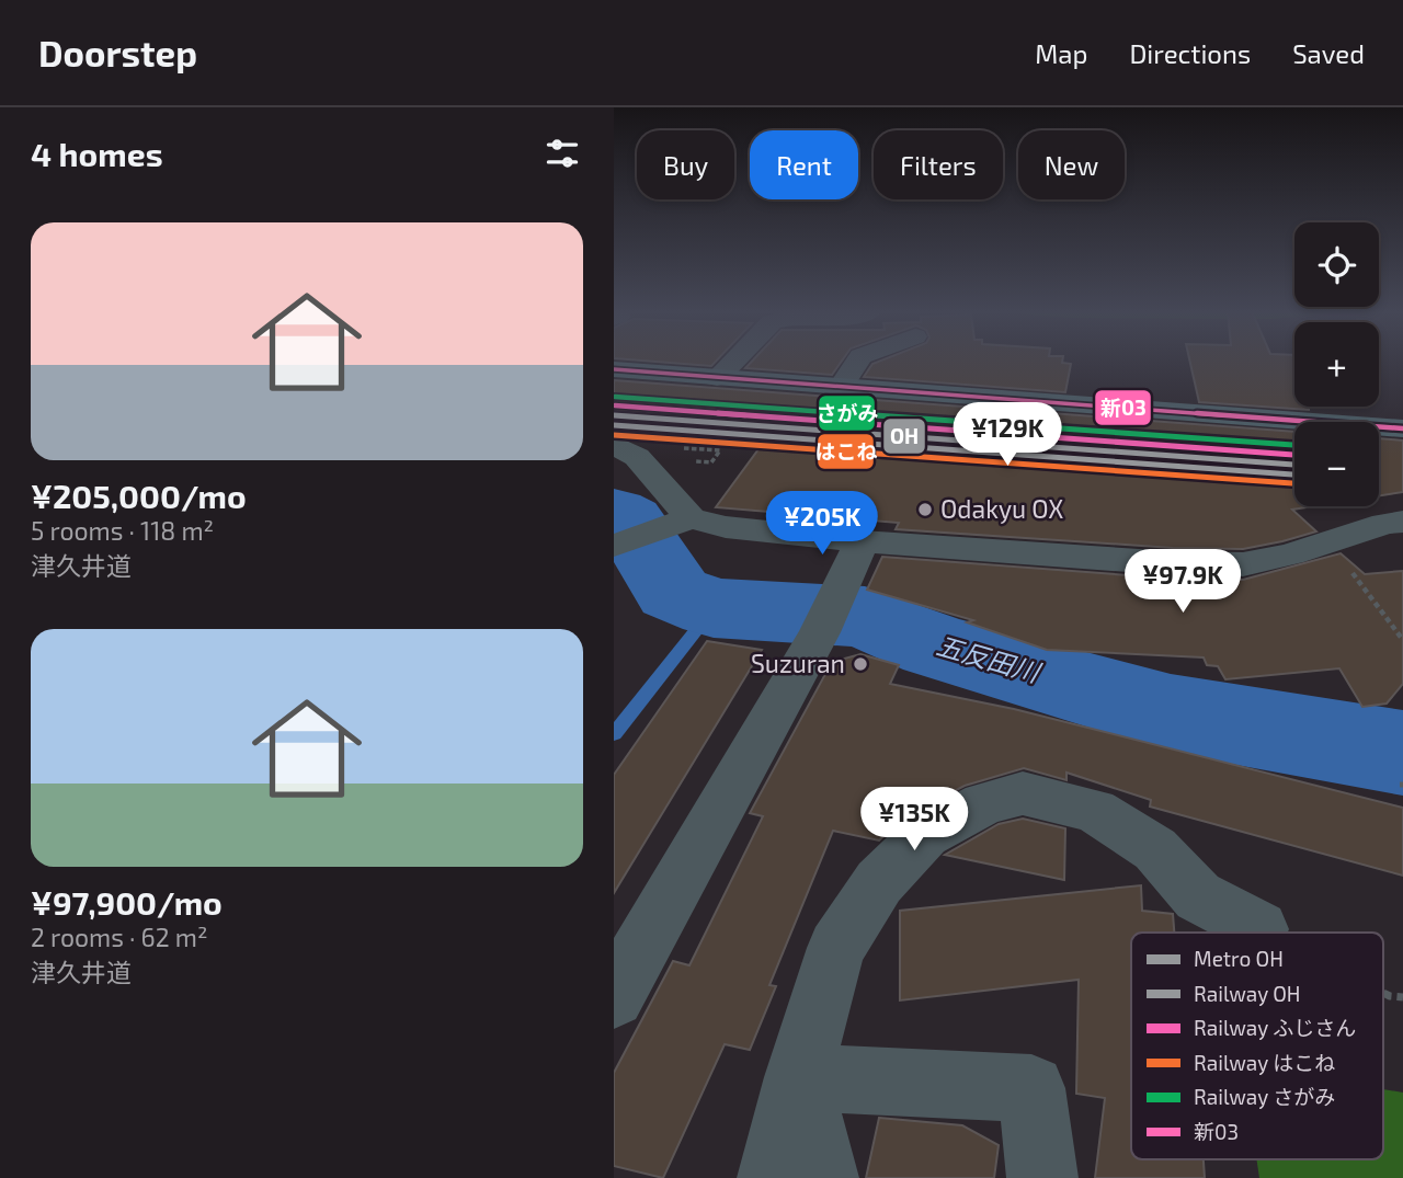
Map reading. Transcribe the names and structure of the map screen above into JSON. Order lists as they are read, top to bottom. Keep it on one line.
{"water":["五反田川"],"places":["Odakyu OX","Suzuran"],"lines":["transit line 新03","rail line さがみ","rail line ふじさん","metro line OH","rail line OH","rail line はこね"],"legend":["Metro OH","Railway OH","Railway ふじさん","Railway はこね","Railway さがみ","新03"],"page":{"header":"Doorstep","nav":["Map","Directions","Saved"],"heading":"4 homes","chip":["Buy","Rent","Filters","New"],"list":[{"name":"¥205,000/mo","note":"5 rooms · 118 m² · 津久井道"},{"name":"¥97,900/mo","note":"2 rooms · 62 m² · 津久井道"}],"map_buttons":["+","−"],"price":["¥129K","¥205K","¥97.9K","¥135K"]}}
